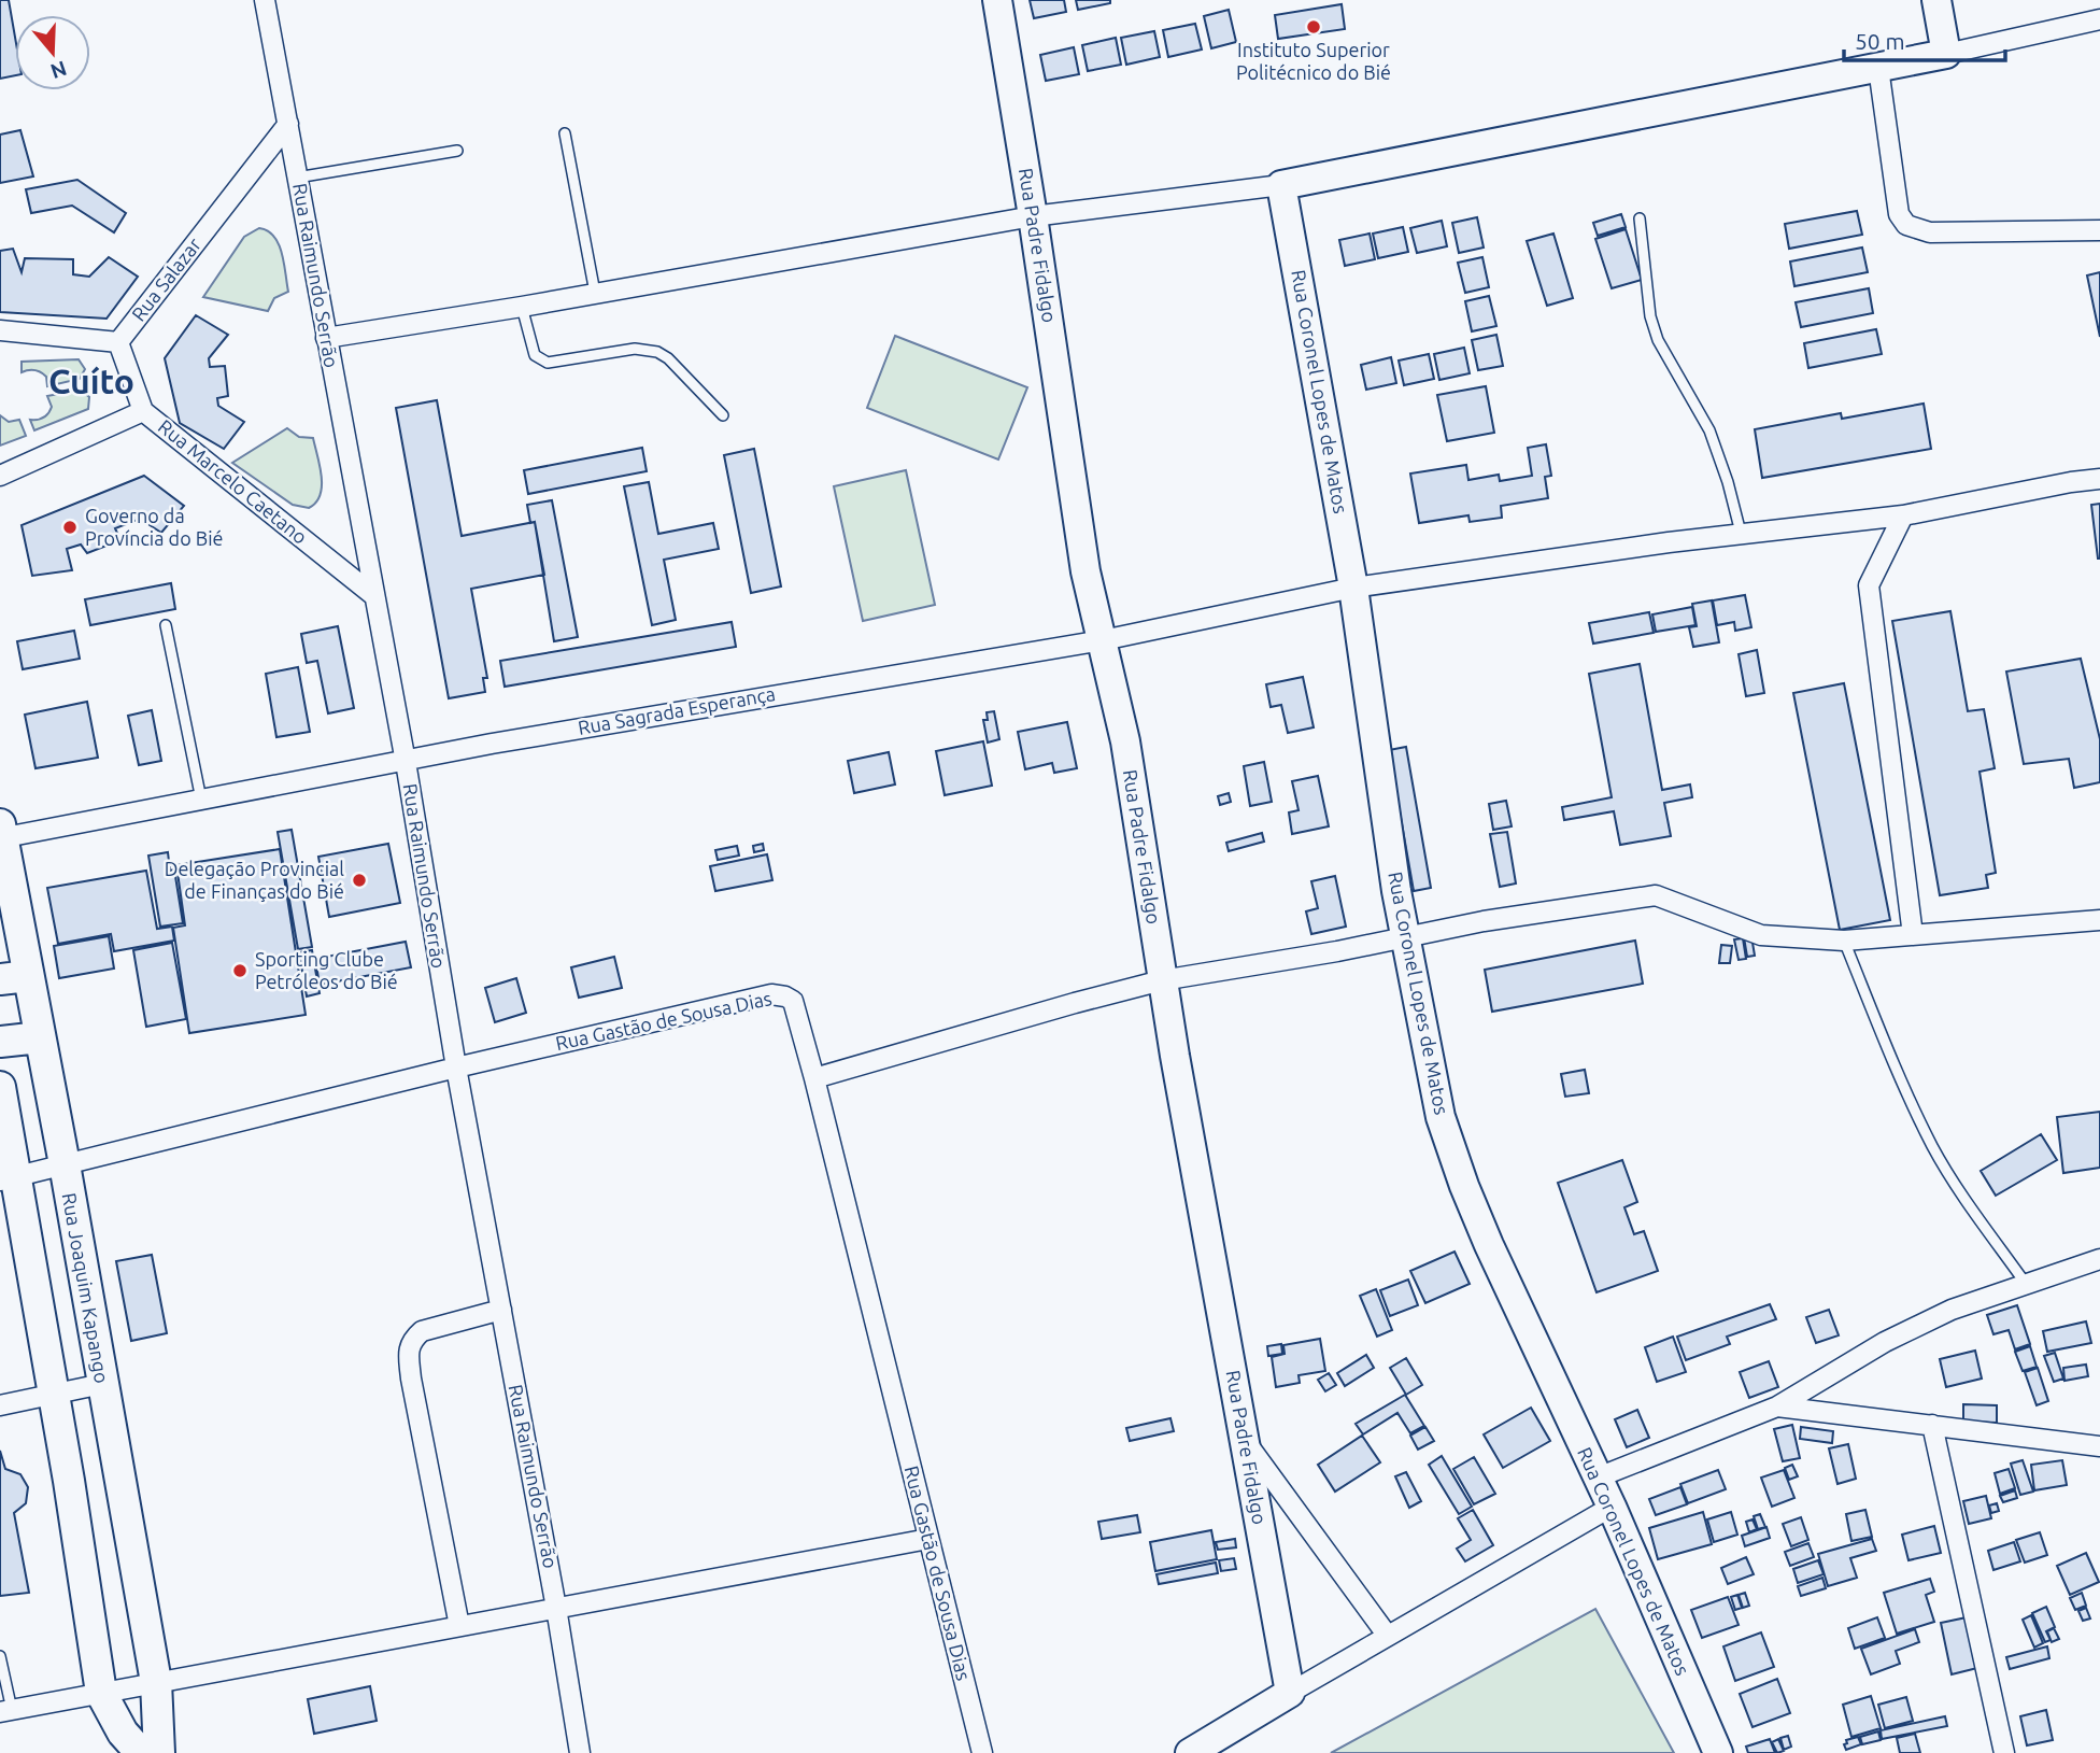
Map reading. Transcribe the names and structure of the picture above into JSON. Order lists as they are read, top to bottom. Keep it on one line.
{"streets":{"main road":["Rua Joaquim Kapango"],"street":["Rua Padre Fidalgo","Rua Raimundo Serrão","Rua Salazar","Rua Coronel Lopes de Matos","Rua Marcelo Caetano","Rua Sagrada Esperança","Rua Gastão de Sousa Dias"]},"crossings":[["Rua Padre Fidalgo","Rua Sagrada Esperança"],["Rua Raimundo Serrão","Rua Salazar"],["Rua Raimundo Serrão","Rua Marcelo Caetano"],["Rua Raimundo Serrão","Rua Sagrada Esperança"],["Rua Raimundo Serrão","Rua Gastão de Sousa Dias"],["Rua Coronel Lopes de Matos","Rua Sagrada Esperança"],["Rua Sagrada Esperança","Rua Joaquim Kapango"],["Rua Gastão de Sousa Dias","Rua Joaquim Kapango"]],"districts":["Cuíto"],"places":["Instituto Superior Politécnico do Bié","Governo da Província do Bié","Delegação Provincial de Finanças do Bié","Sporting Clube Petróleos do Bié"],"scale_bar":"50 m","north":"bottom"}
